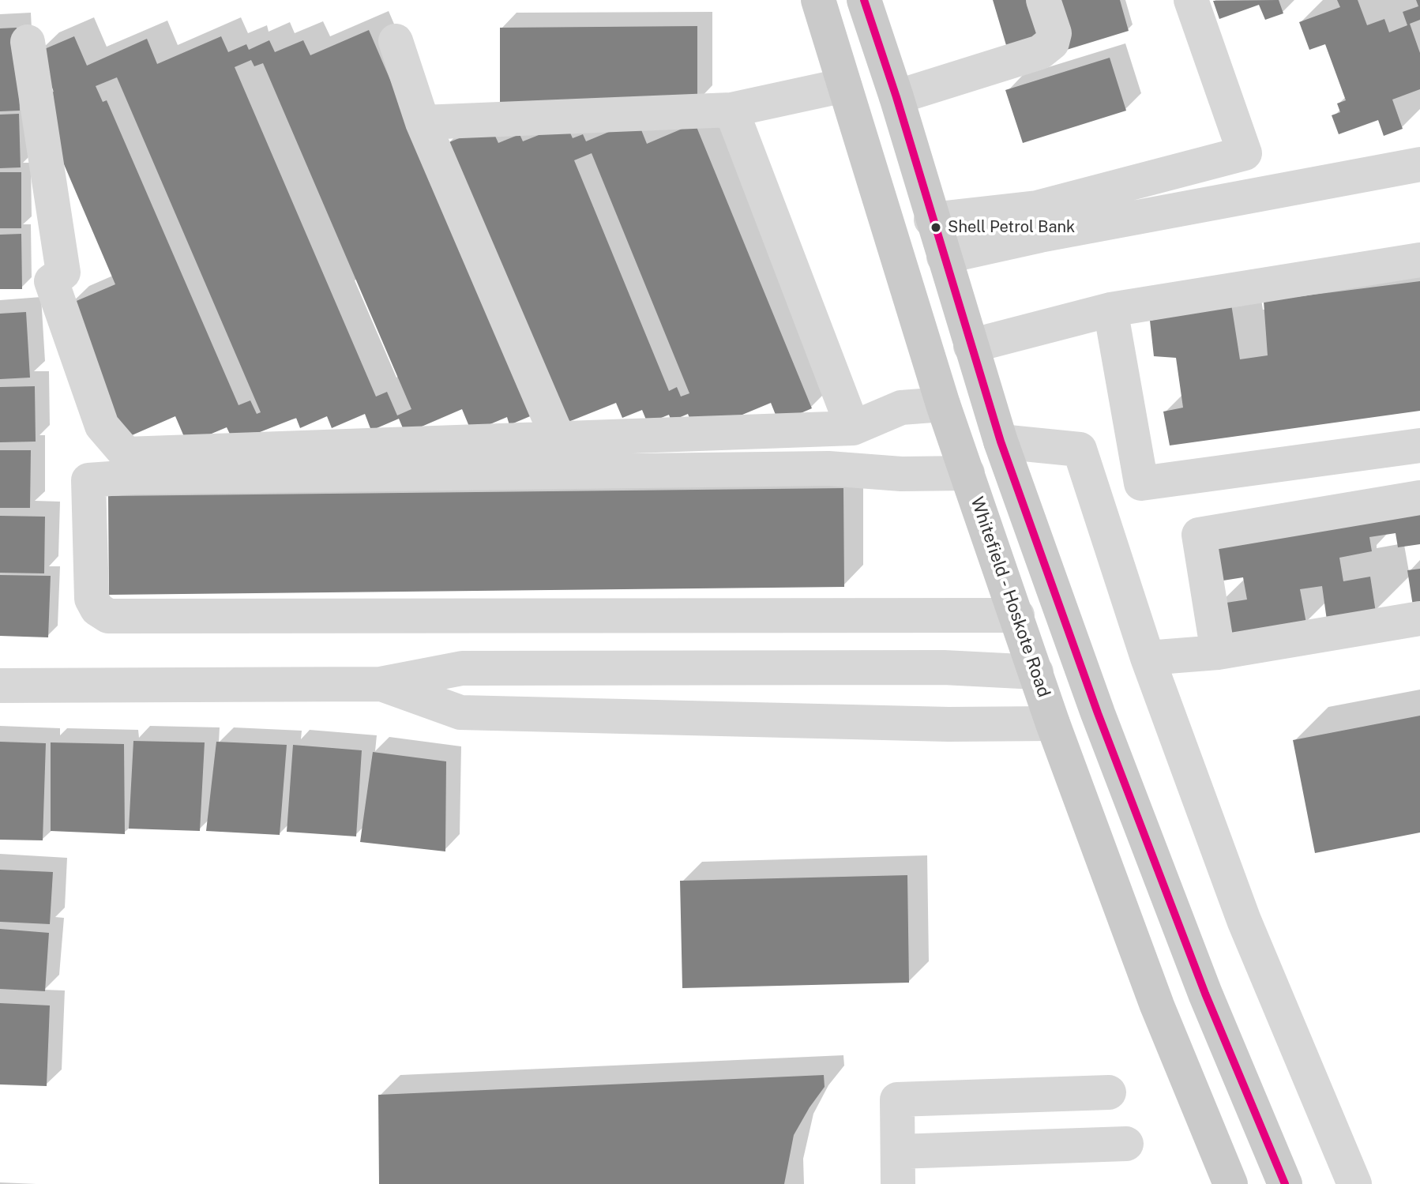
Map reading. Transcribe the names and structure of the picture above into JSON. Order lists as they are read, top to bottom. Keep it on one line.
{"streets":{"main road":["Whitefield - Hoskote Road"]},"places":["Shell Petrol Bank"]}
